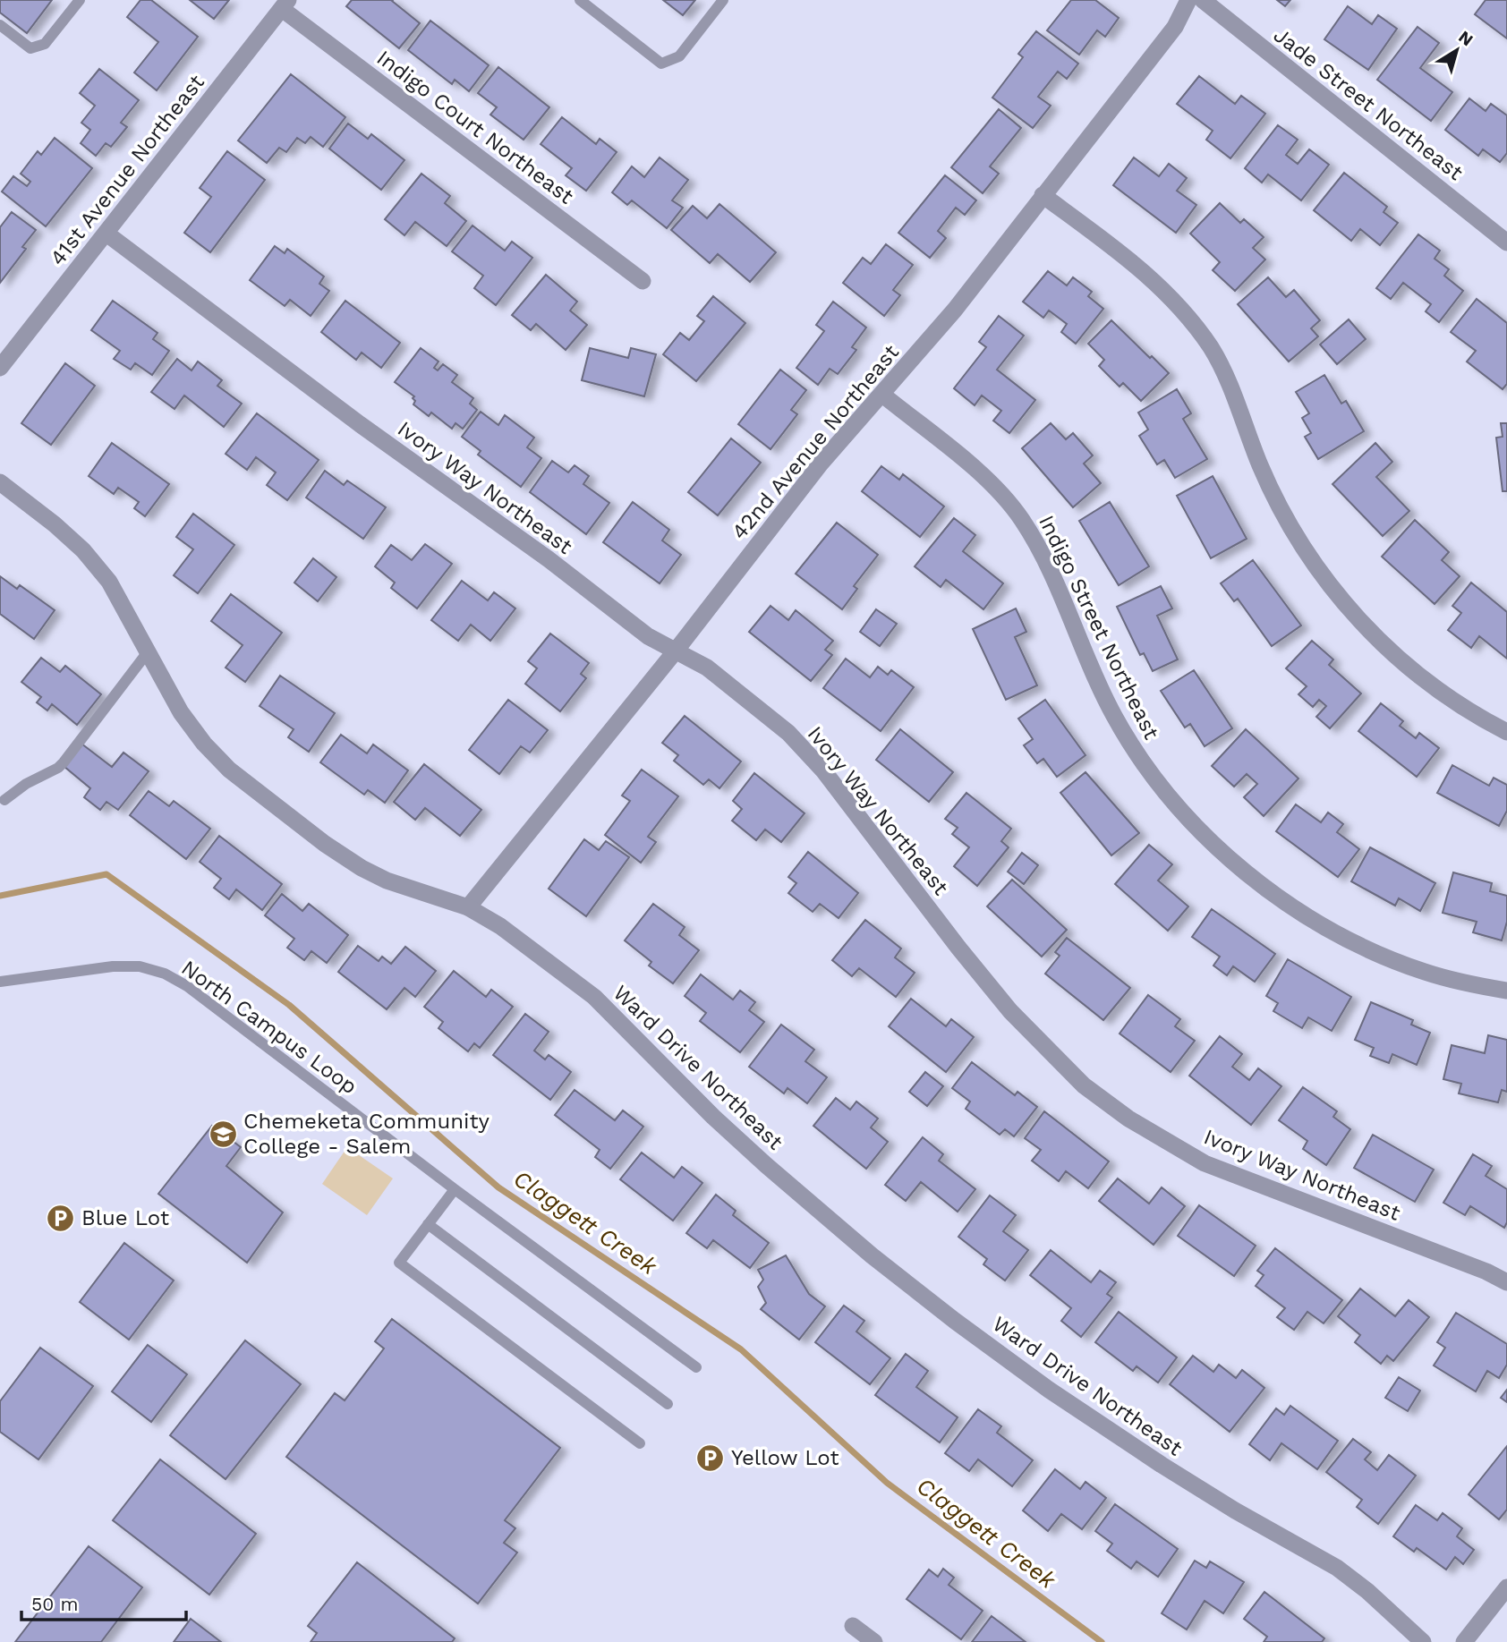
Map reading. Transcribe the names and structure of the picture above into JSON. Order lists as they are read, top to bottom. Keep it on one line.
{"streets":{"street":["Jade Street Northeast","Indigo Court Northeast","41st Avenue Northeast","42nd Avenue Northeast","Ivory Way Northeast","Indigo Street Northeast","Ward Drive Northeast"],"lane":["North Campus Loop"]},"crossings":[["Indigo Court Northeast","41st Avenue Northeast"],["41st Avenue Northeast","Ivory Way Northeast"],["42nd Avenue Northeast","Ivory Way Northeast"],["42nd Avenue Northeast","Indigo Street Northeast"],["42nd Avenue Northeast","Ward Drive Northeast"]],"water":["Claggett Creek"],"places":{"school or university":["Chemeketa Community College - Salem"],"parking":["Blue Lot","Yellow Lot"]},"scale_bar":"50 m","north":"top right"}
